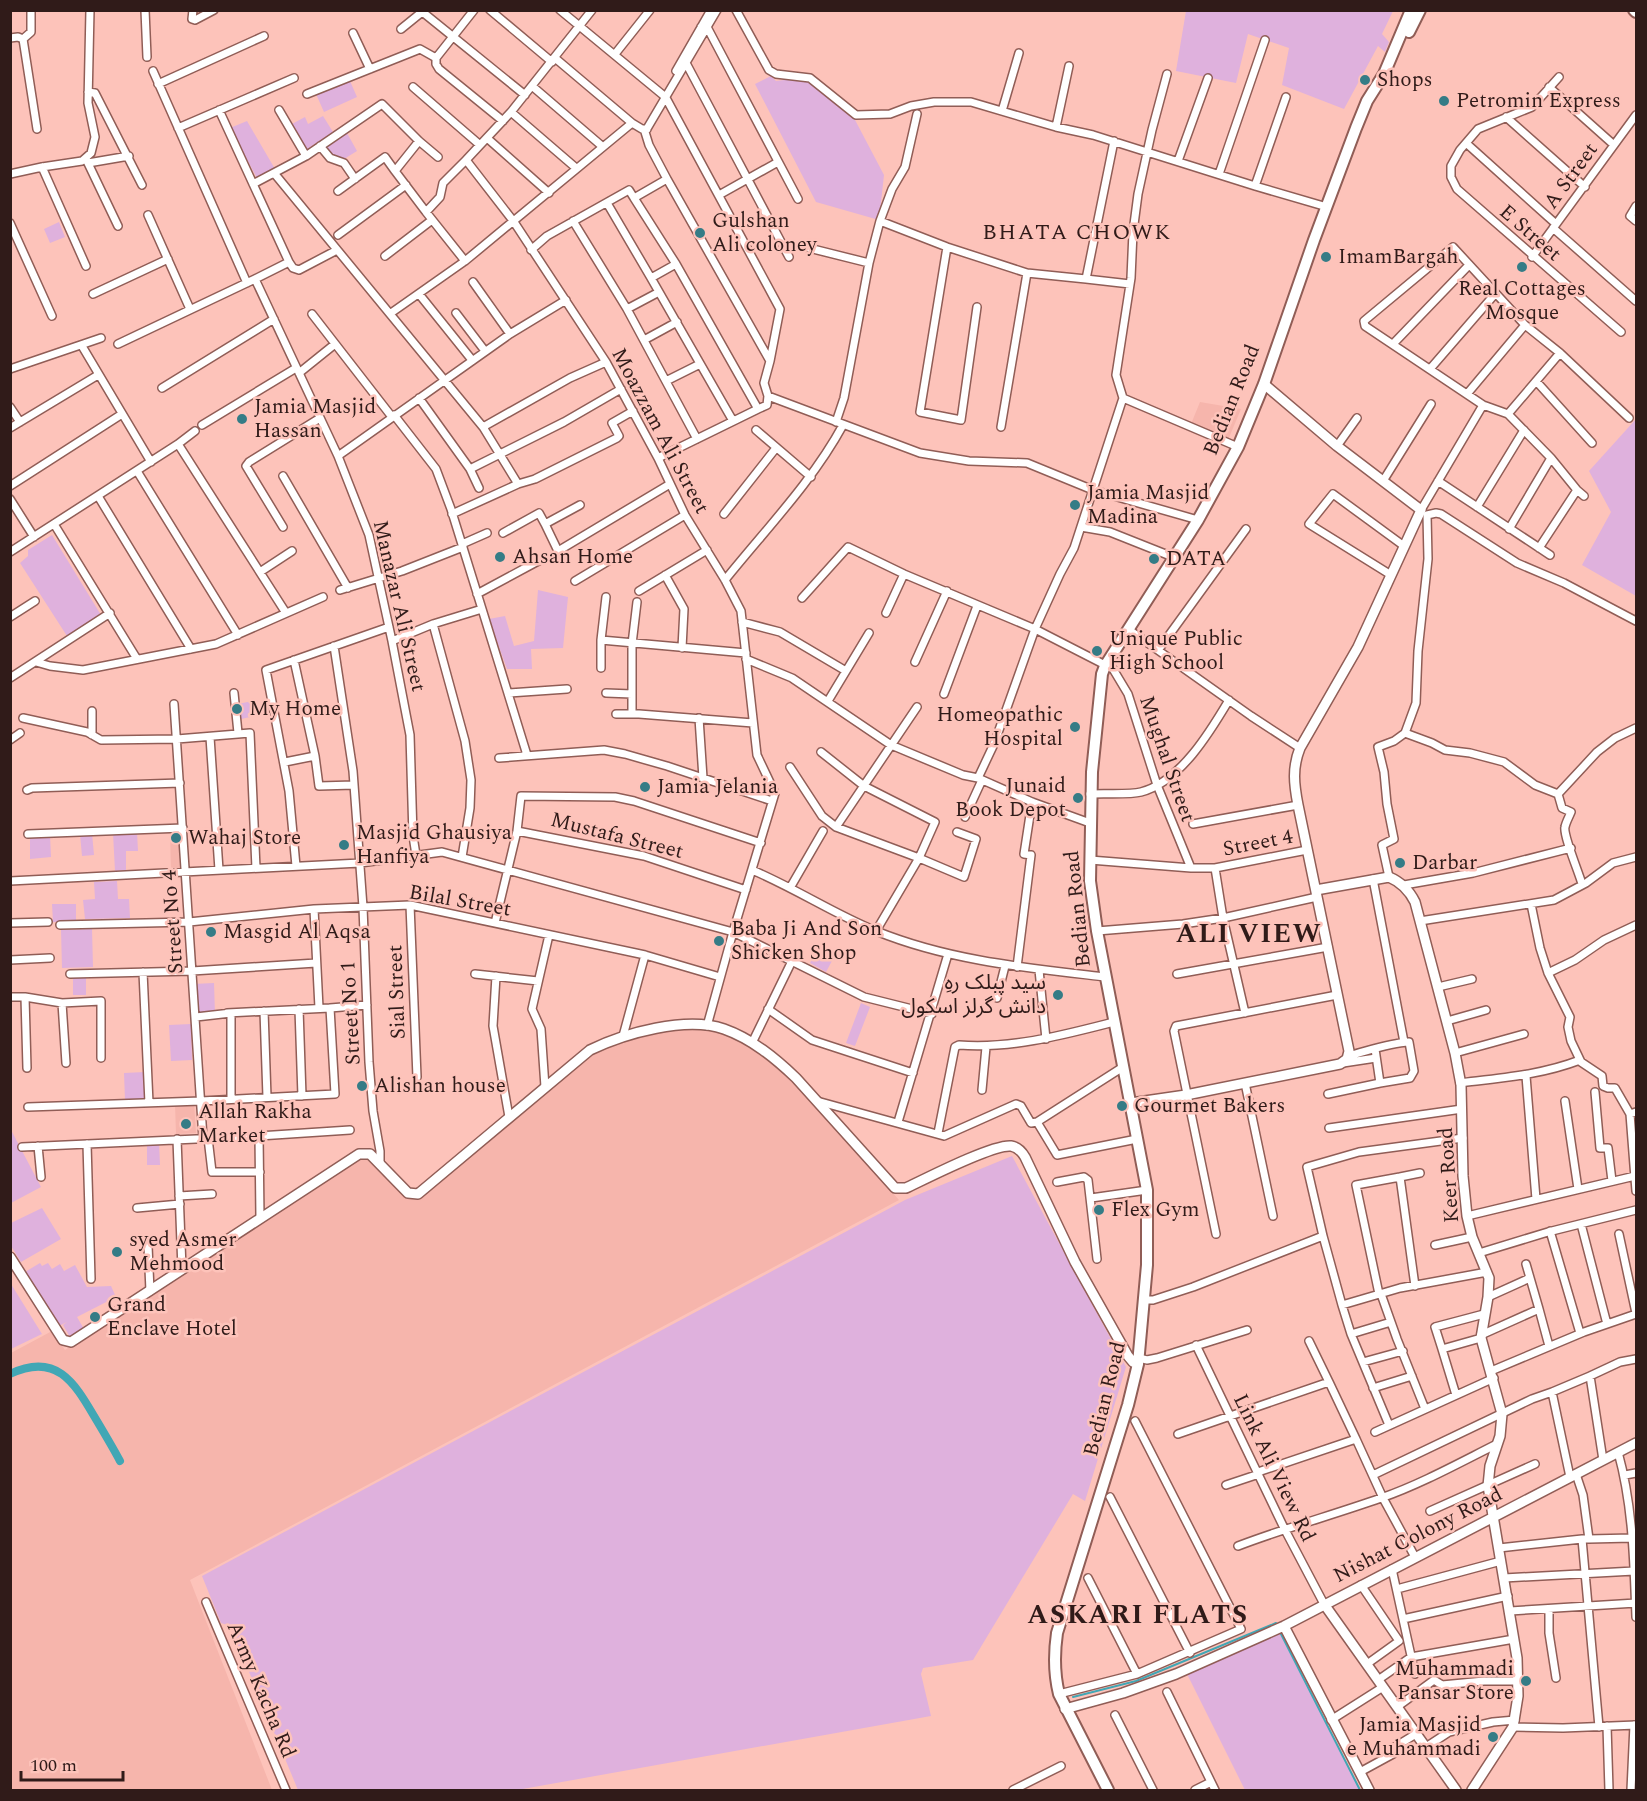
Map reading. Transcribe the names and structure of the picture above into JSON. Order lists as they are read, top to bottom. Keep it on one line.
{"streets":{"main road":["Bedian Road"],"street":["A Street","E Street","Moazzam Ali Street","Manazar Ali Street","Mughal Street","Mustafa Street","Street 4","Bilal Street","Street No 4","Sial Street","Street No 1","Keer Road","Link Ali View Rd","Nishat Colony Road","Army Kacha Rd"]},"crossings":[["A Street","E Street"],["Bedian Road","Mughal Street"],["Bedian Road","Street 4"],["Moazzam Ali Street","Mustafa Street"],["Moazzam Ali Street","Bilal Street"],["Mughal Street","Street 4"],["Mustafa Street","Bilal Street"],["Bilal Street","Street No 4"],["Bilal Street","Sial Street"],["Bilal Street","Street No 1"],["Keer Road","Nishat Colony Road"],["Link Ali View Rd","Nishat Colony Road"]],"districts":["BHATA CHOWK","ALI VIEW","ASKARI FLATS"],"places":["Shops","Petromin Express","Gulshan Ali coloney","ImamBargah","Real Cottages Mosque","Jamia Masjid Hassan","Jamia Masjid Madina","Ahsan Home","DATA","Unique Public High School","My Home","Homeopathic Hospital","Jamia Jelania","Junaid Book Depot","Wahaj Store","Masjid Ghausiya Hanfiya","Darbar","Masgid Al Aqsa","Baba Ji And Son Shicken Shop","سید پبلک رہِ دانش گرلز اسکول","Alishan house","Gourmet Bakers","Allah Rakha Market","Flex Gym","syed Asmer Mehmood","Grand Enclave Hotel","Muhammadi Pansar Store","Jamia Masjid e Muhammadi"],"scale_bar":"100 m"}
